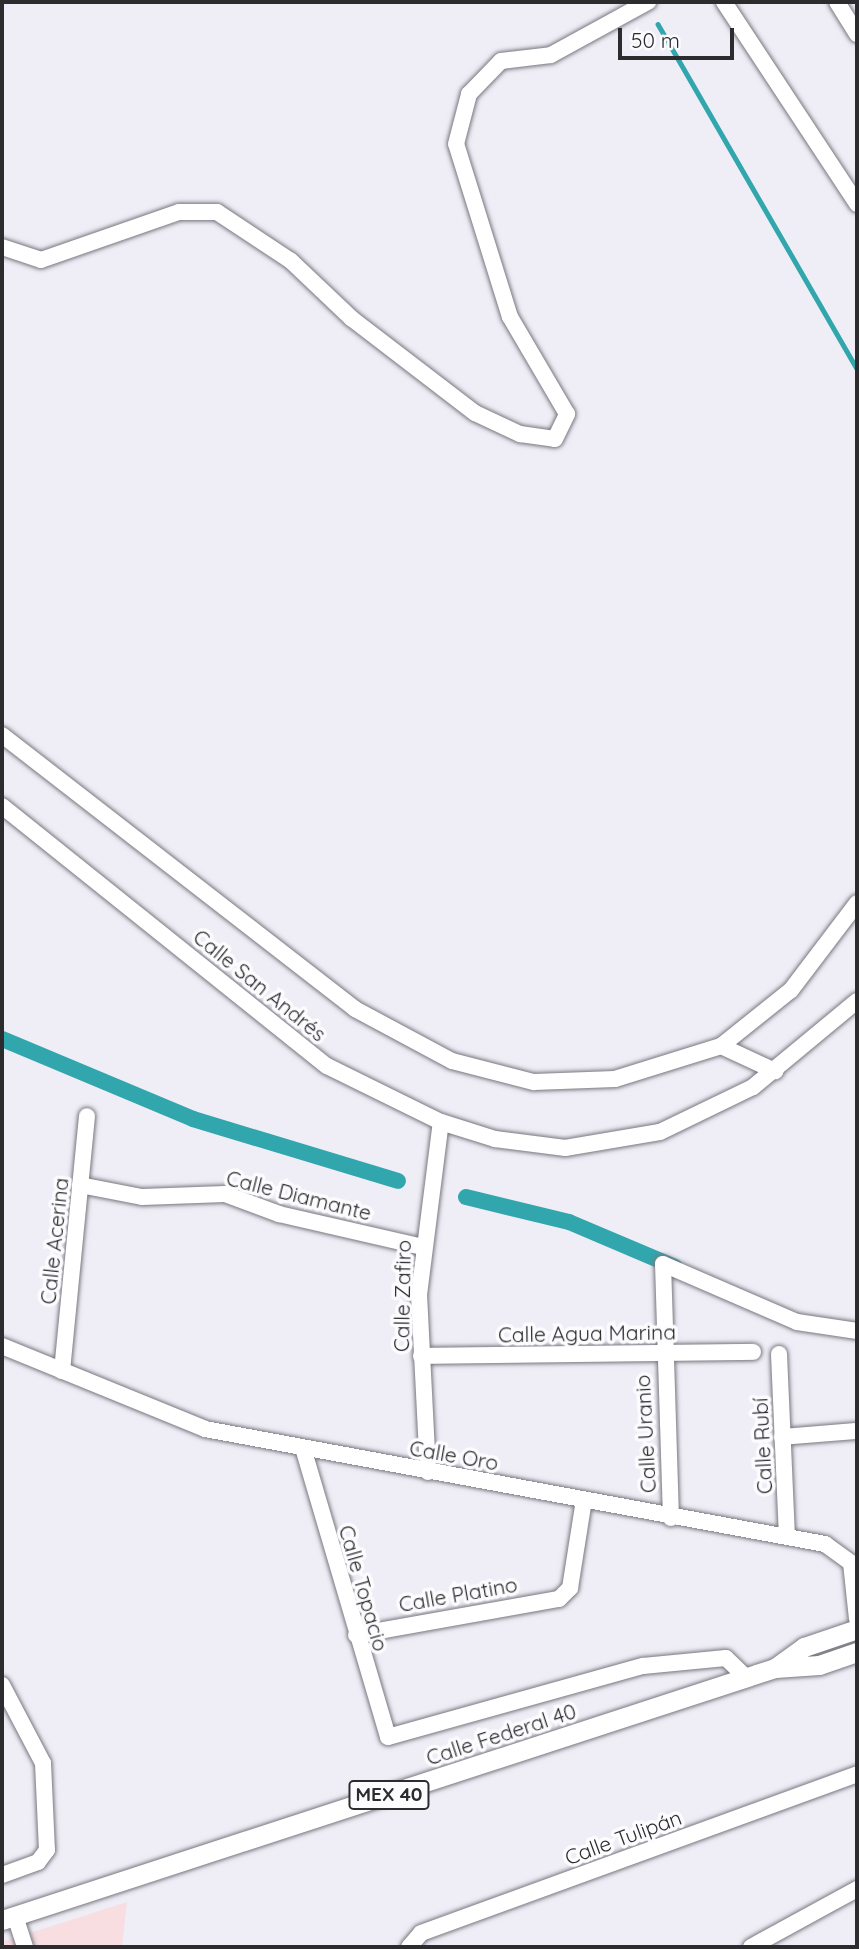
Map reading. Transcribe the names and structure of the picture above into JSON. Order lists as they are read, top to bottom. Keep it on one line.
{"streets":{"main road":["Calle Federal 40","MEX 40"],"street":["Calle San Andrés","Calle Diamante","Calle Acerina","Calle Zafiro","Calle Agua Marina","Calle Uranio","Calle Rubí","Calle Oro","Calle Topacio","Calle Platino","Calle Tulipán"]},"crossings":[["Calle San Andrés","Calle Zafiro"],["Calle Diamante","Calle Acerina"],["Calle Diamante","Calle Zafiro"],["Calle Acerina","Calle Oro"],["Calle Zafiro","Calle Agua Marina"],["Calle Zafiro","Calle Oro"],["Calle Agua Marina","Calle Uranio"],["Calle Uranio","Calle Oro"],["Calle Rubí","Calle Oro"],["Calle Oro","Calle Topacio"],["Calle Oro","Calle Platino"],["Calle Topacio","Calle Platino"],["Calle Topacio","Calle Federal 40"]],"scale_bar":"50 m"}
